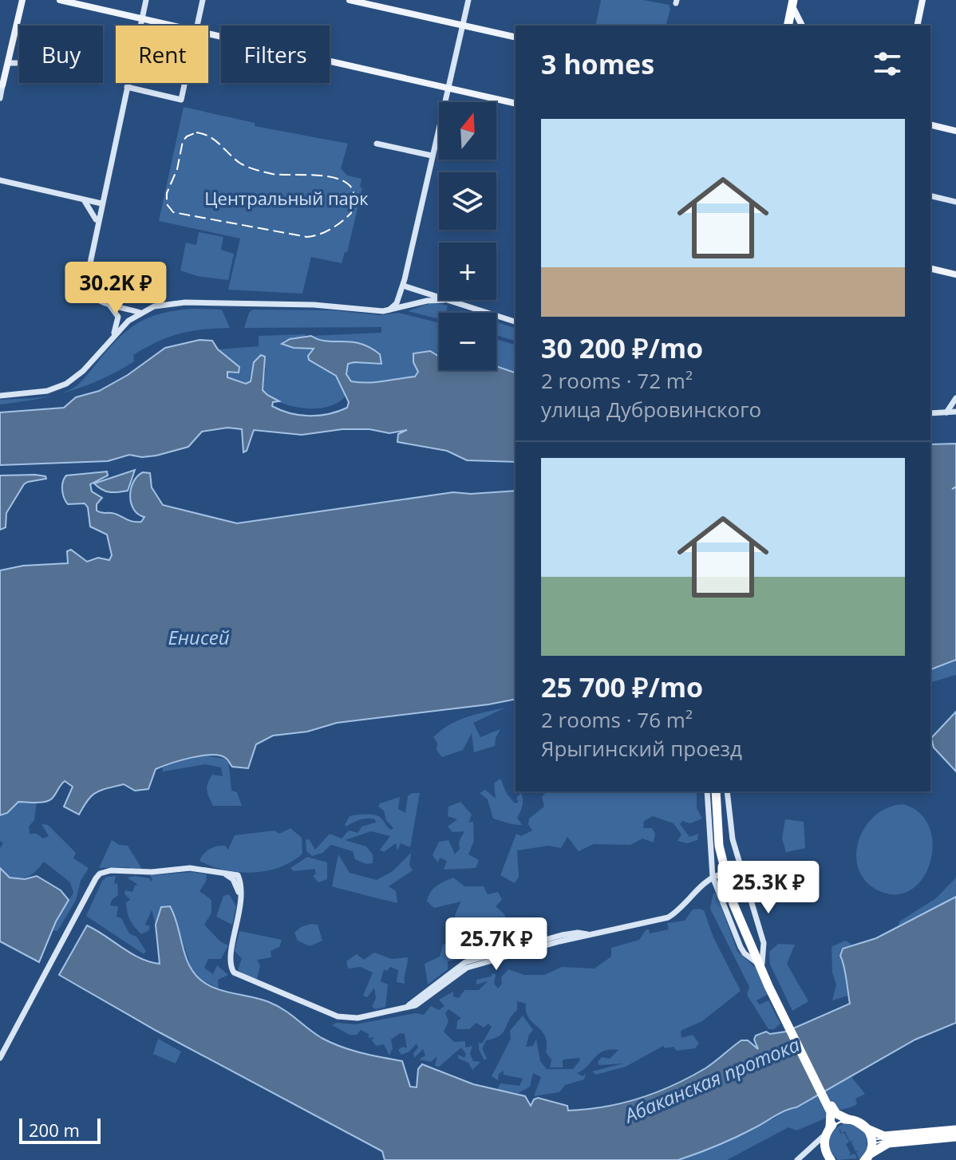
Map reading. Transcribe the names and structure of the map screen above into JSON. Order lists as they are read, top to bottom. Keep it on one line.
{"water":["Енисей","Абаканская протока"],"parks":["Центральный парк"],"scale_bar":"200 m","north":"top","page":{"chip":["Buy","Rent","Filters"],"heading":"3 homes","map_buttons":["+","−"],"list":[{"name":"30 200 ₽/mo","note":"2 rooms · 72 m² · улица Дубровинского"},{"name":"25 700 ₽/mo","note":"2 rooms · 76 m² · Ярыгинский проезд"}],"price":["30.2K ₽","25.3K ₽","25.7K ₽"],"scale":"200 m"}}
